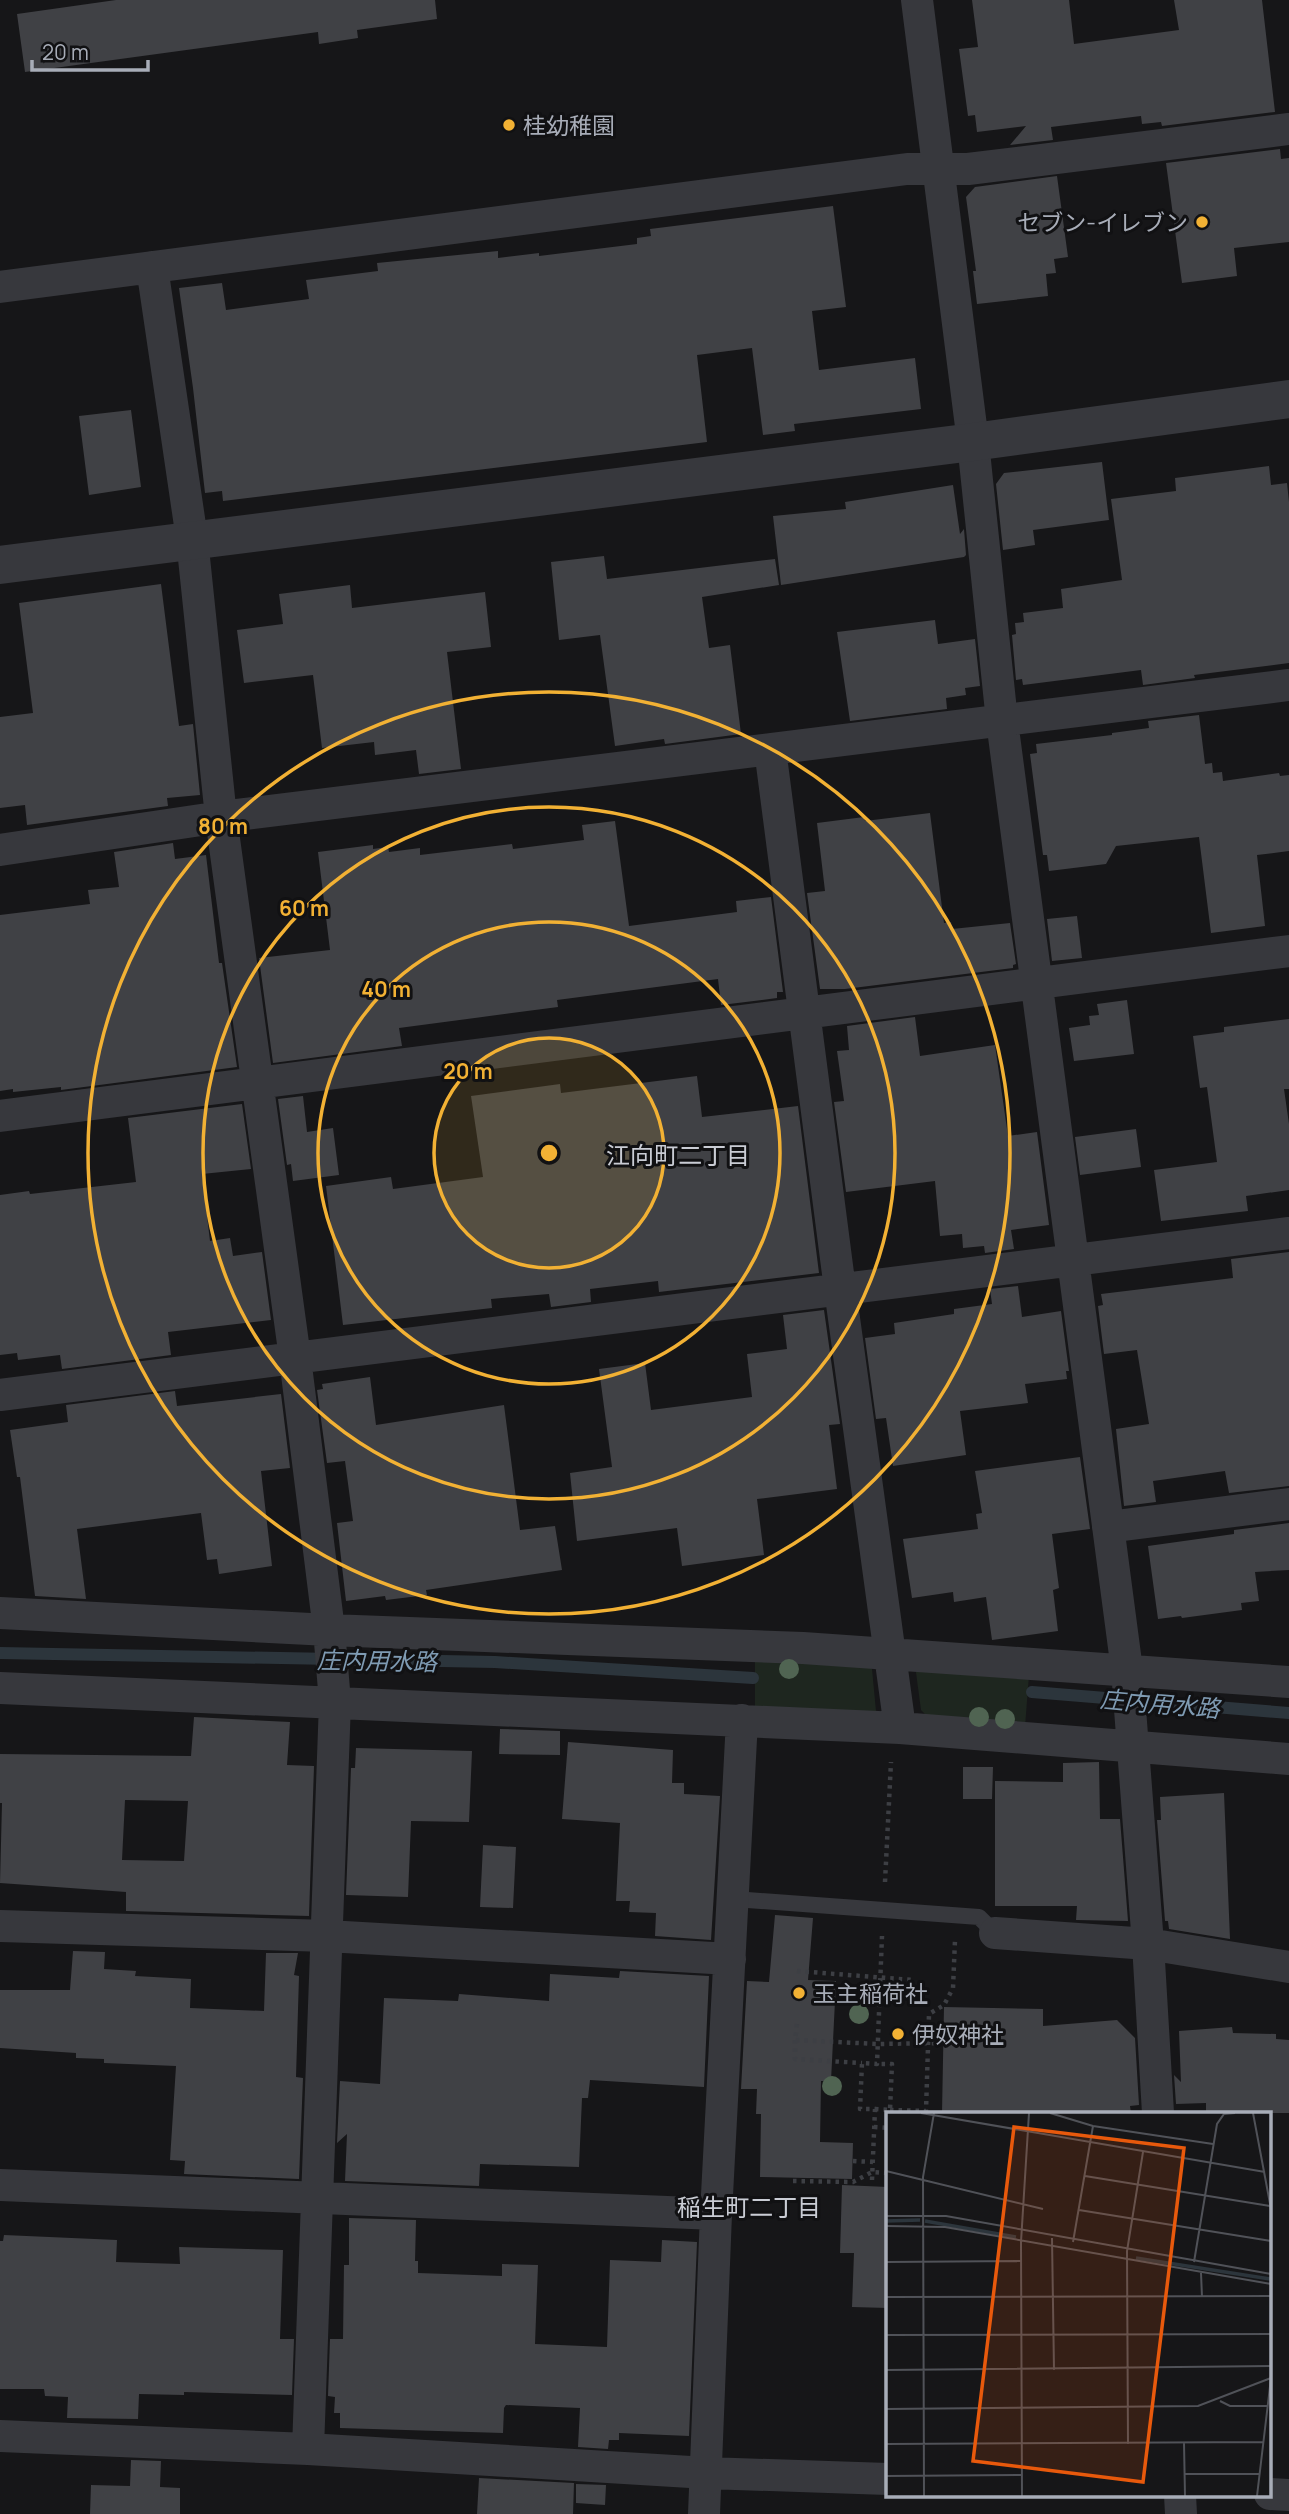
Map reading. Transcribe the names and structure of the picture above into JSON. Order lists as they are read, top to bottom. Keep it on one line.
{"districts":["江向町二丁目","稲生町二丁目"],"water":["庄内用水路"],"places":["桂幼稚園","セブン-イレブン","玉主稲荷社","伊奴神社"],"scale_bar":"20 m","rings":["80 m","60 m","40 m","20 m"]}
